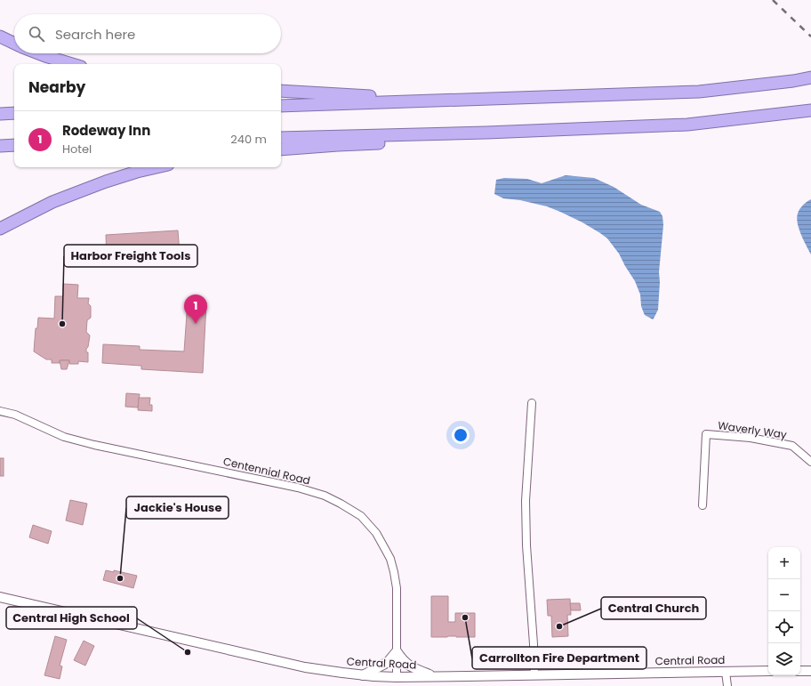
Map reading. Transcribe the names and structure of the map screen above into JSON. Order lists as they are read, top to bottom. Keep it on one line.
{"streets":{"street":["Waverly Way","Centennial Road","Central Road"]},"crossings":[["Centennial Road","Central Road"]],"places":["Harbor Freight Tools","Jackie's House","Carrollton Fire Department","Central Church","Central High School"],"page":{"search":"Search here","heading":"Nearby","list":[{"mark":"1","name":"Rodeway Inn","note":"Hotel","value":"240 m"}],"pins":"1","map_buttons":["+","−"]}}
